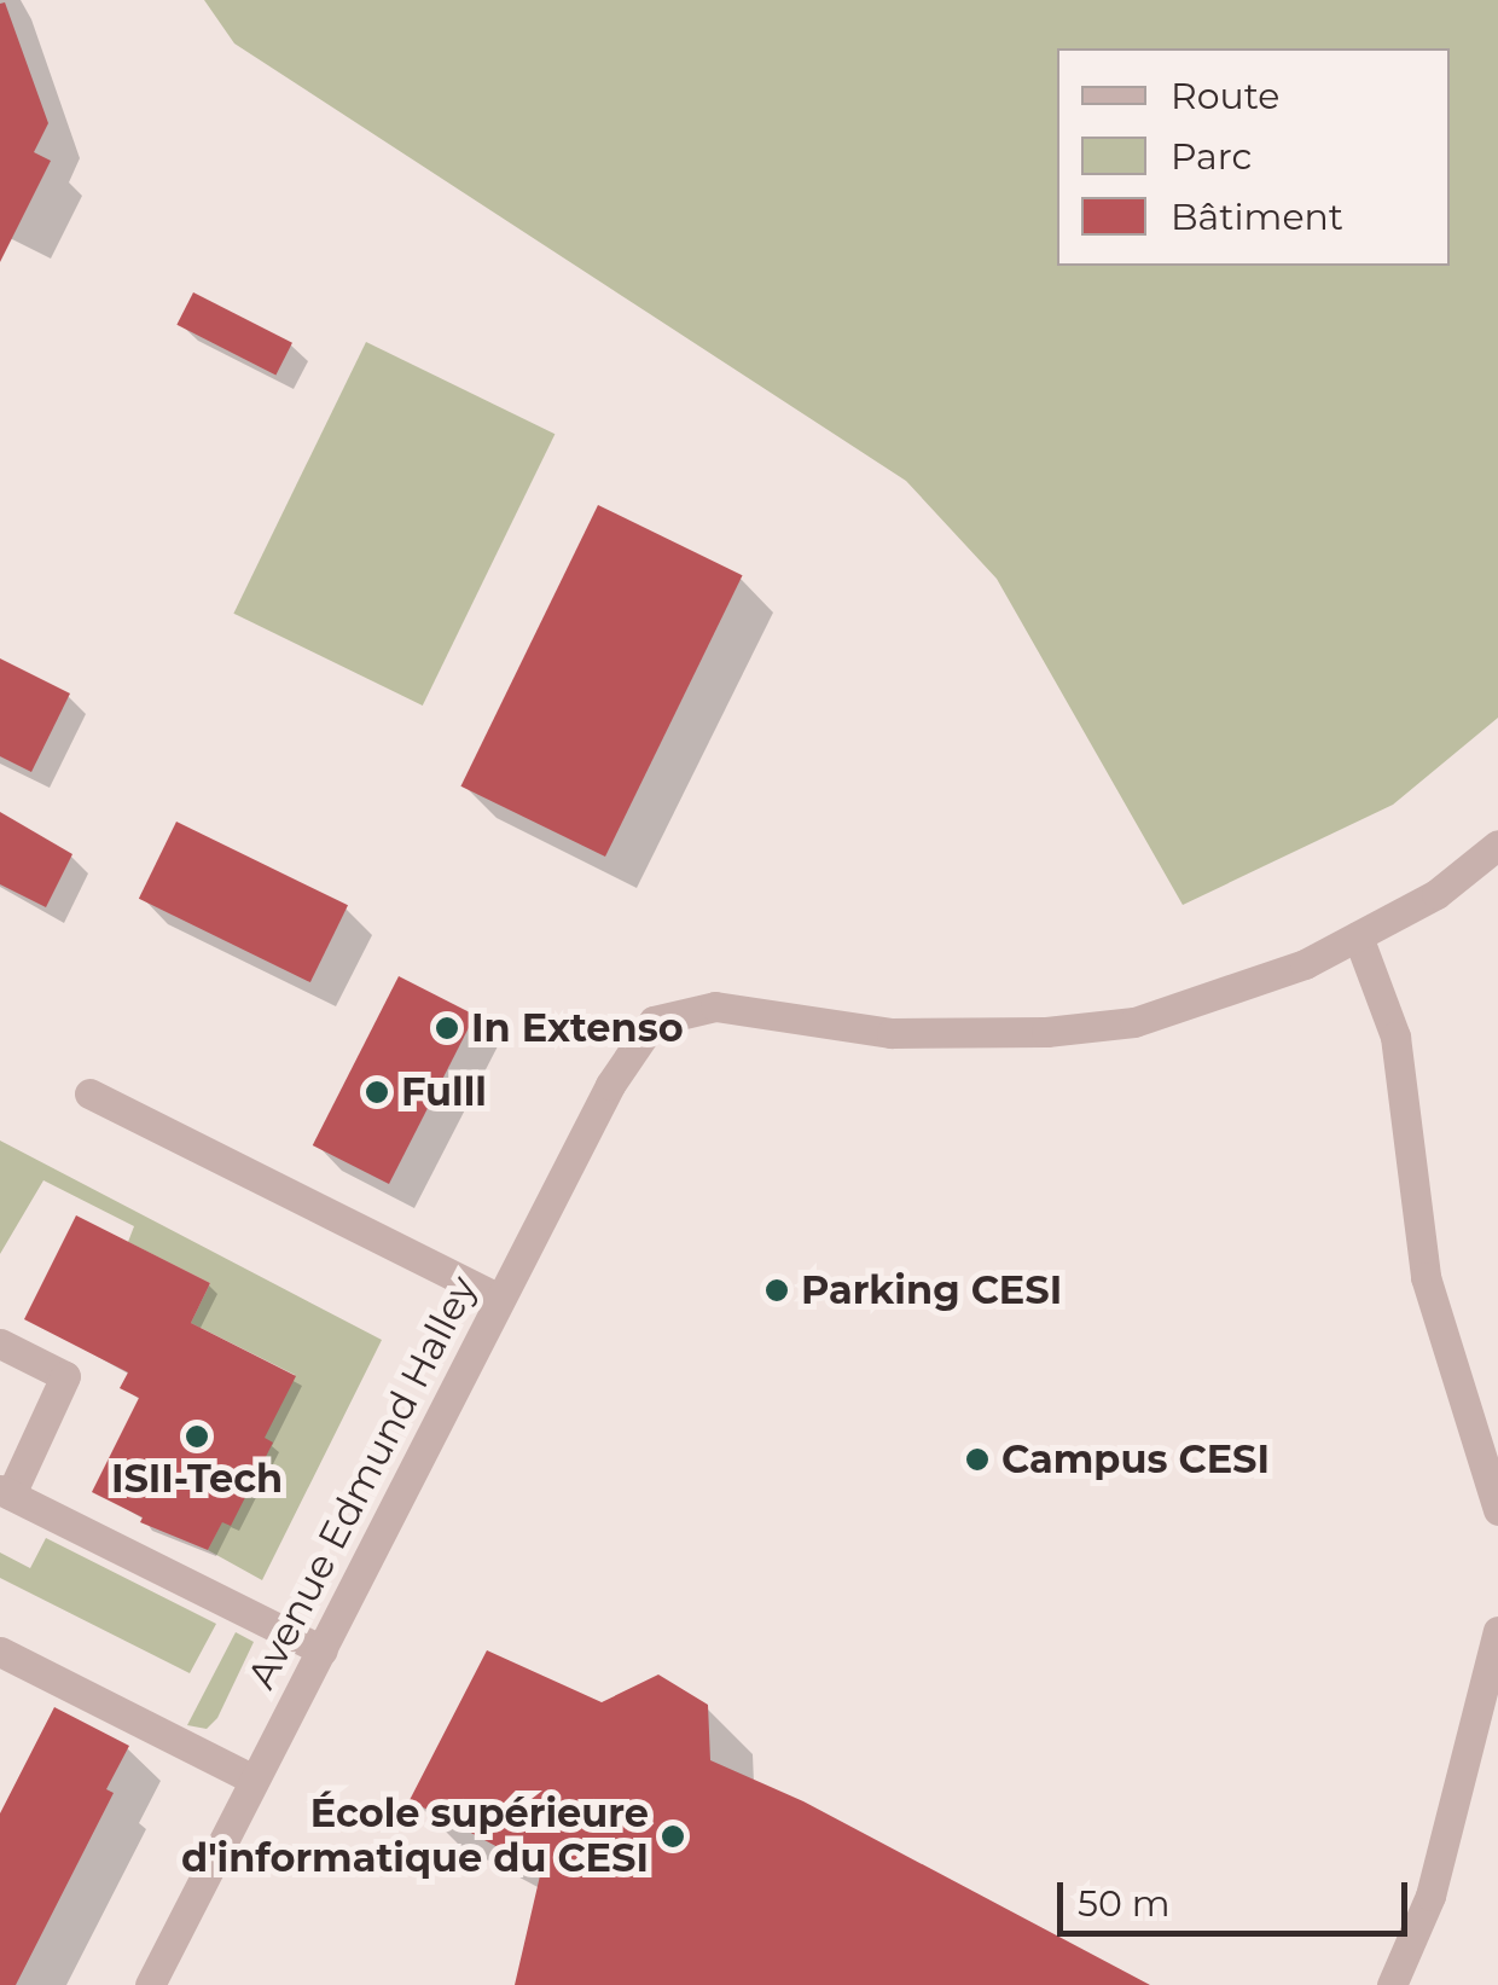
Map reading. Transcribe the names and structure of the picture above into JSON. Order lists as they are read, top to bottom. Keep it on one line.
{"streets":{"street":["Avenue Edmund Halley"]},"places":["In Extenso","Fulll","Parking CESI","ISII-Tech","Campus CESI","École supérieure d'informatique du CESI"],"legend":["Route","Parc","Bâtiment"],"scale_bar":"50 m"}
